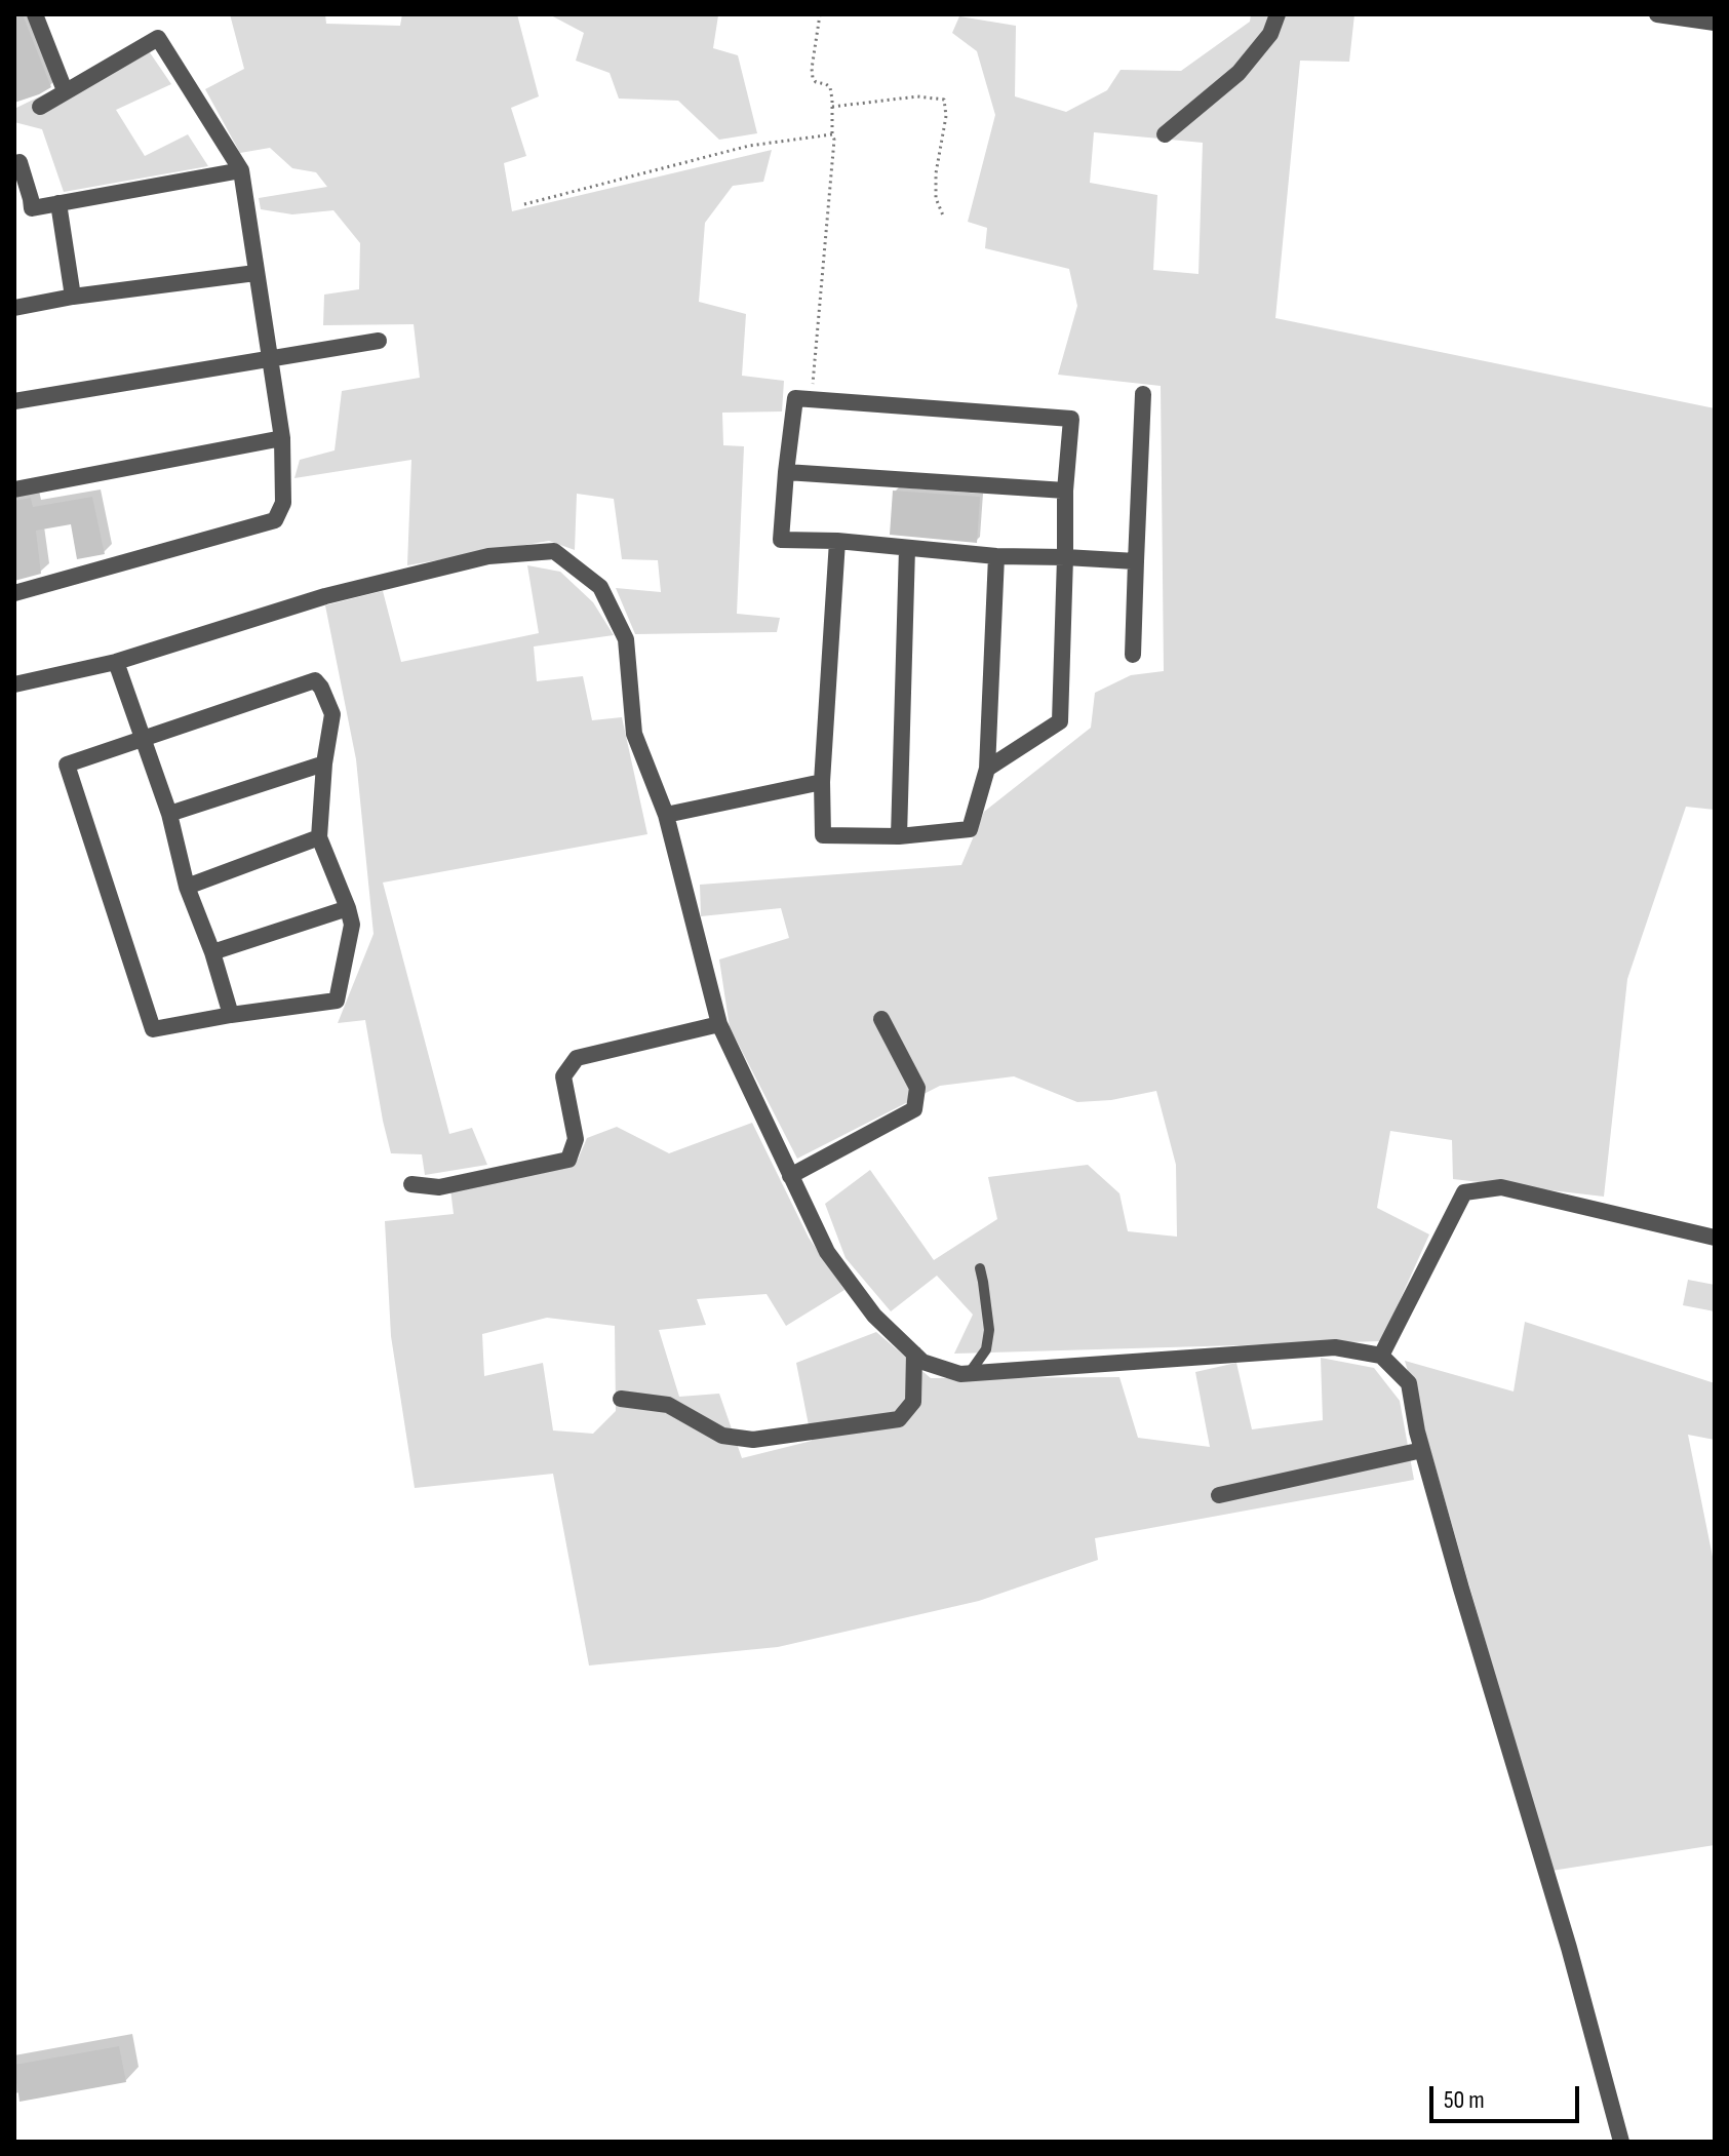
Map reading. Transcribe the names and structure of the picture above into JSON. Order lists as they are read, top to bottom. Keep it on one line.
{"scale_bar":"50 m"}
